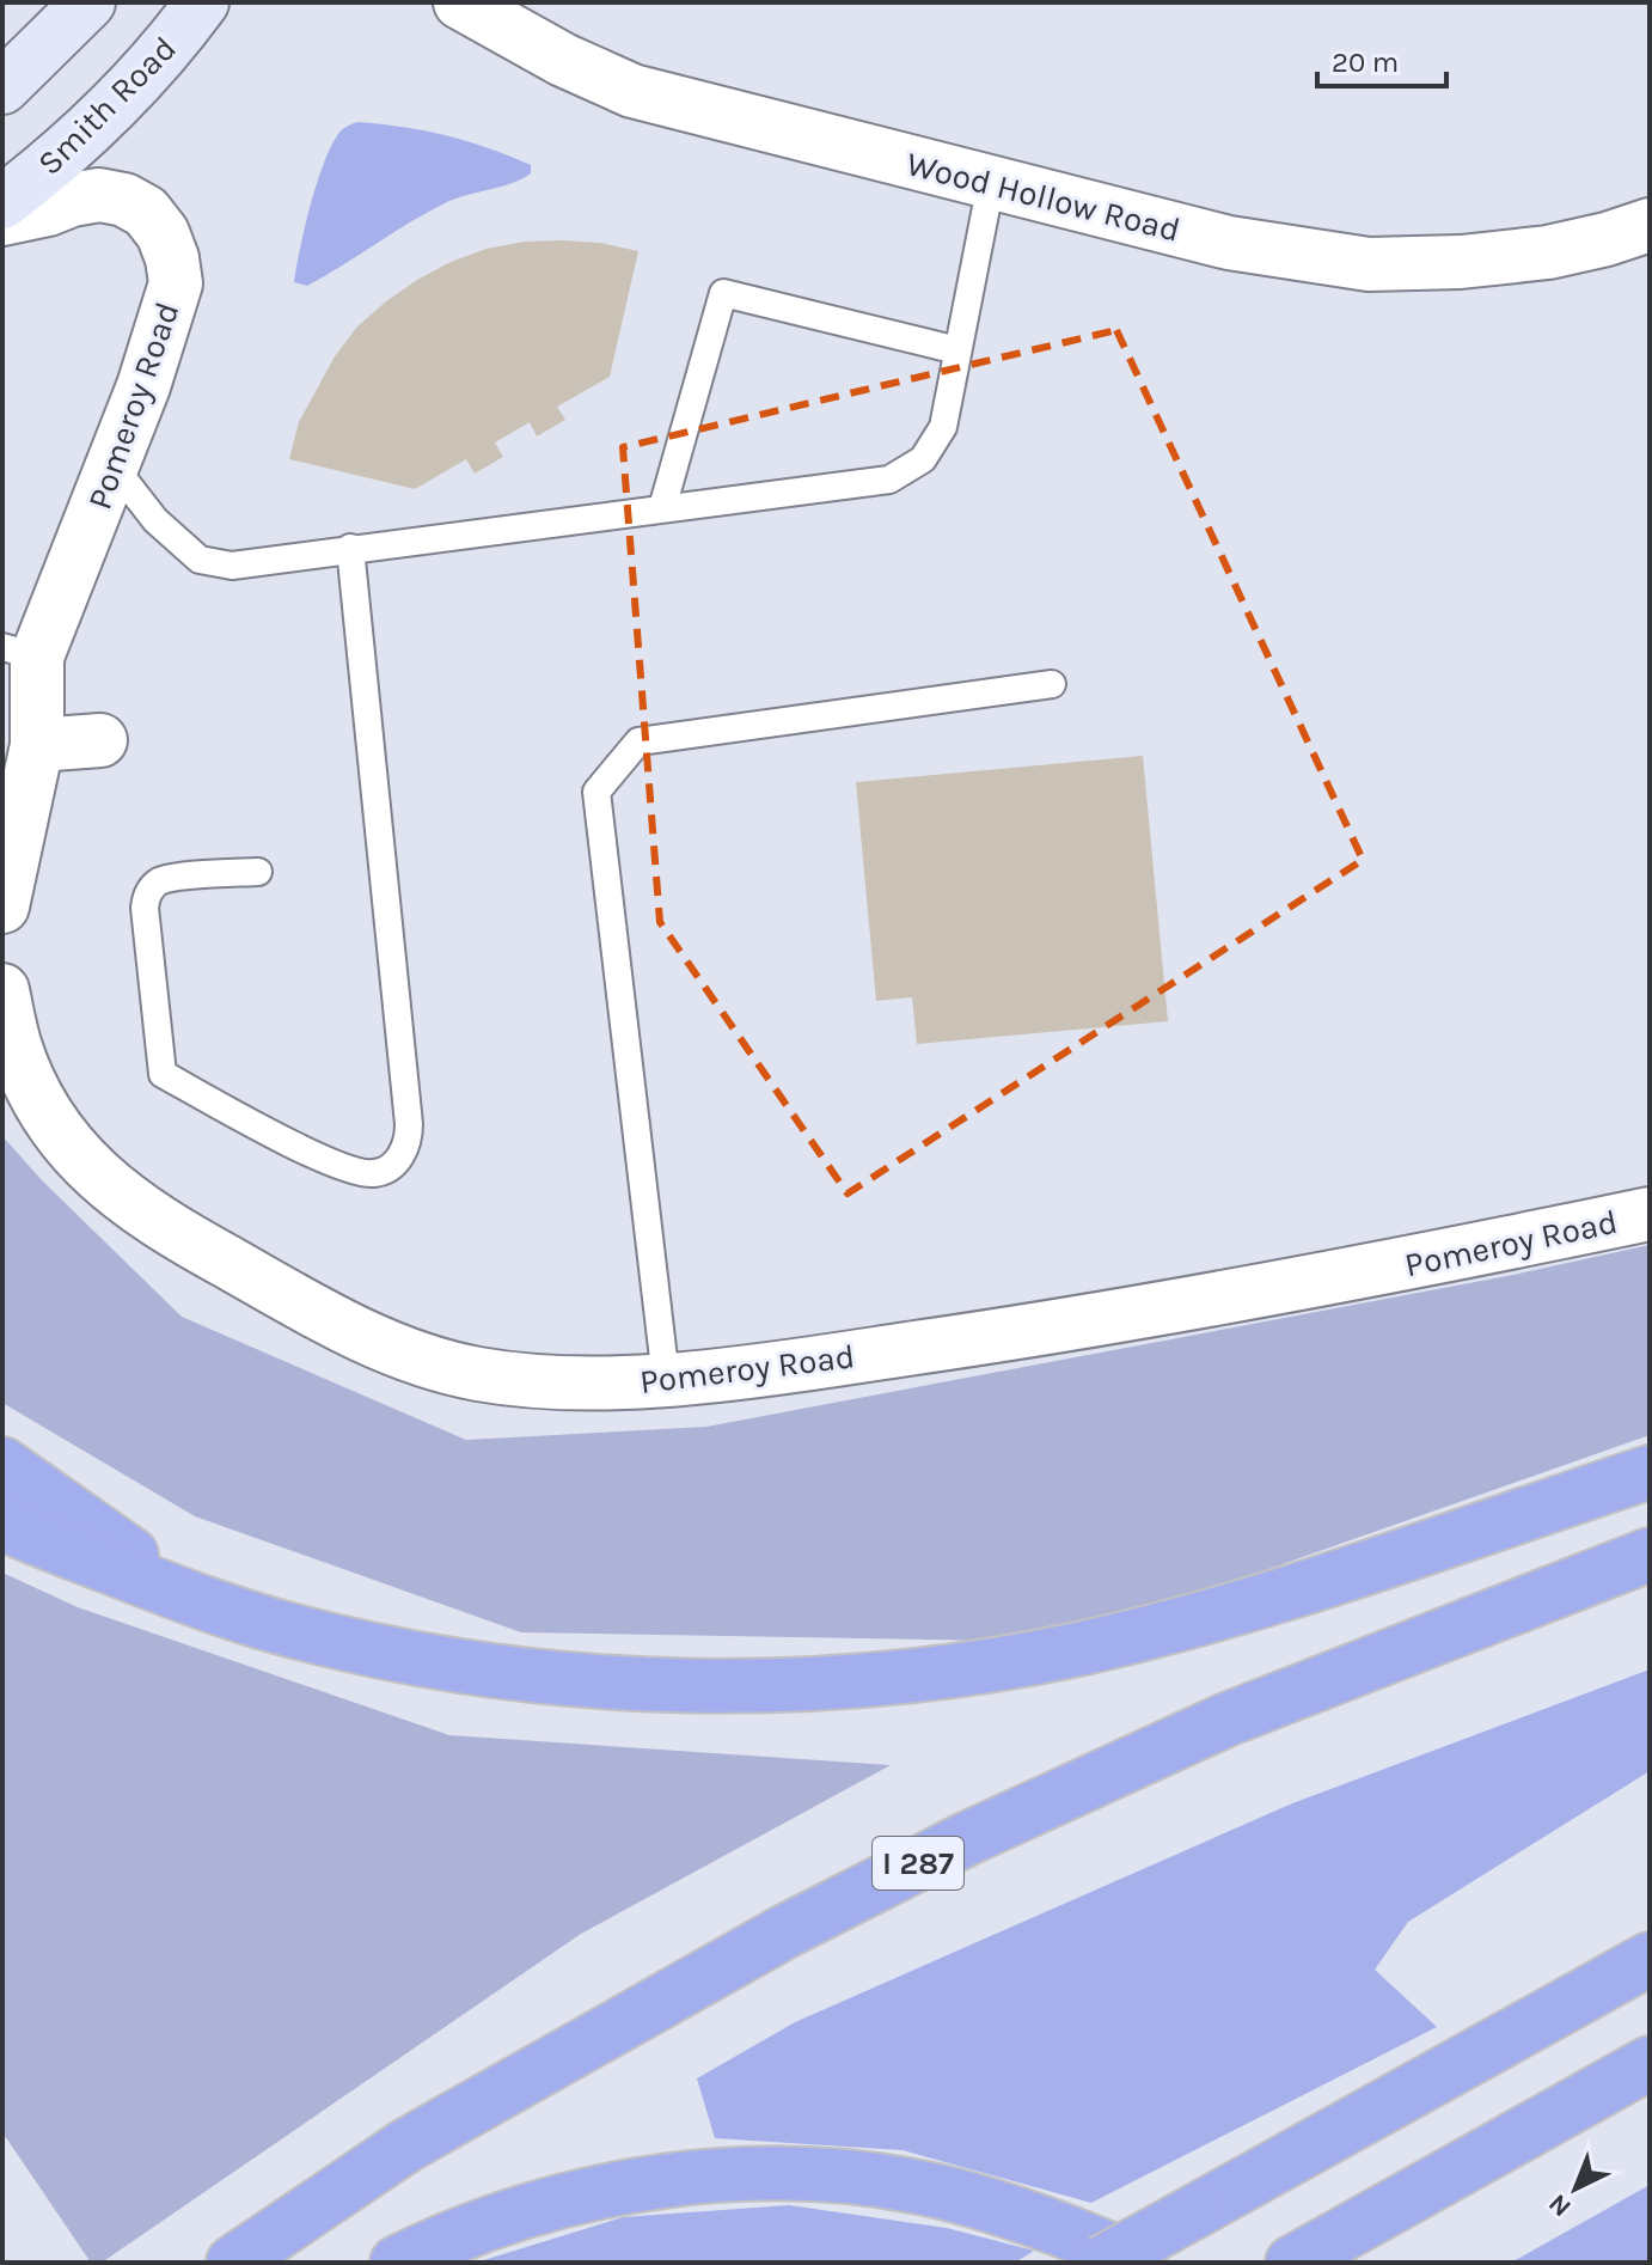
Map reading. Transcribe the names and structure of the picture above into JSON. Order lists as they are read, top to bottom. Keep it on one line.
{"streets":{"highway":["I 287"],"main road":["Smith Road"],"street":["Wood Hollow Road","Pomeroy Road"]},"scale_bar":"20 m","north":"bottom left"}
